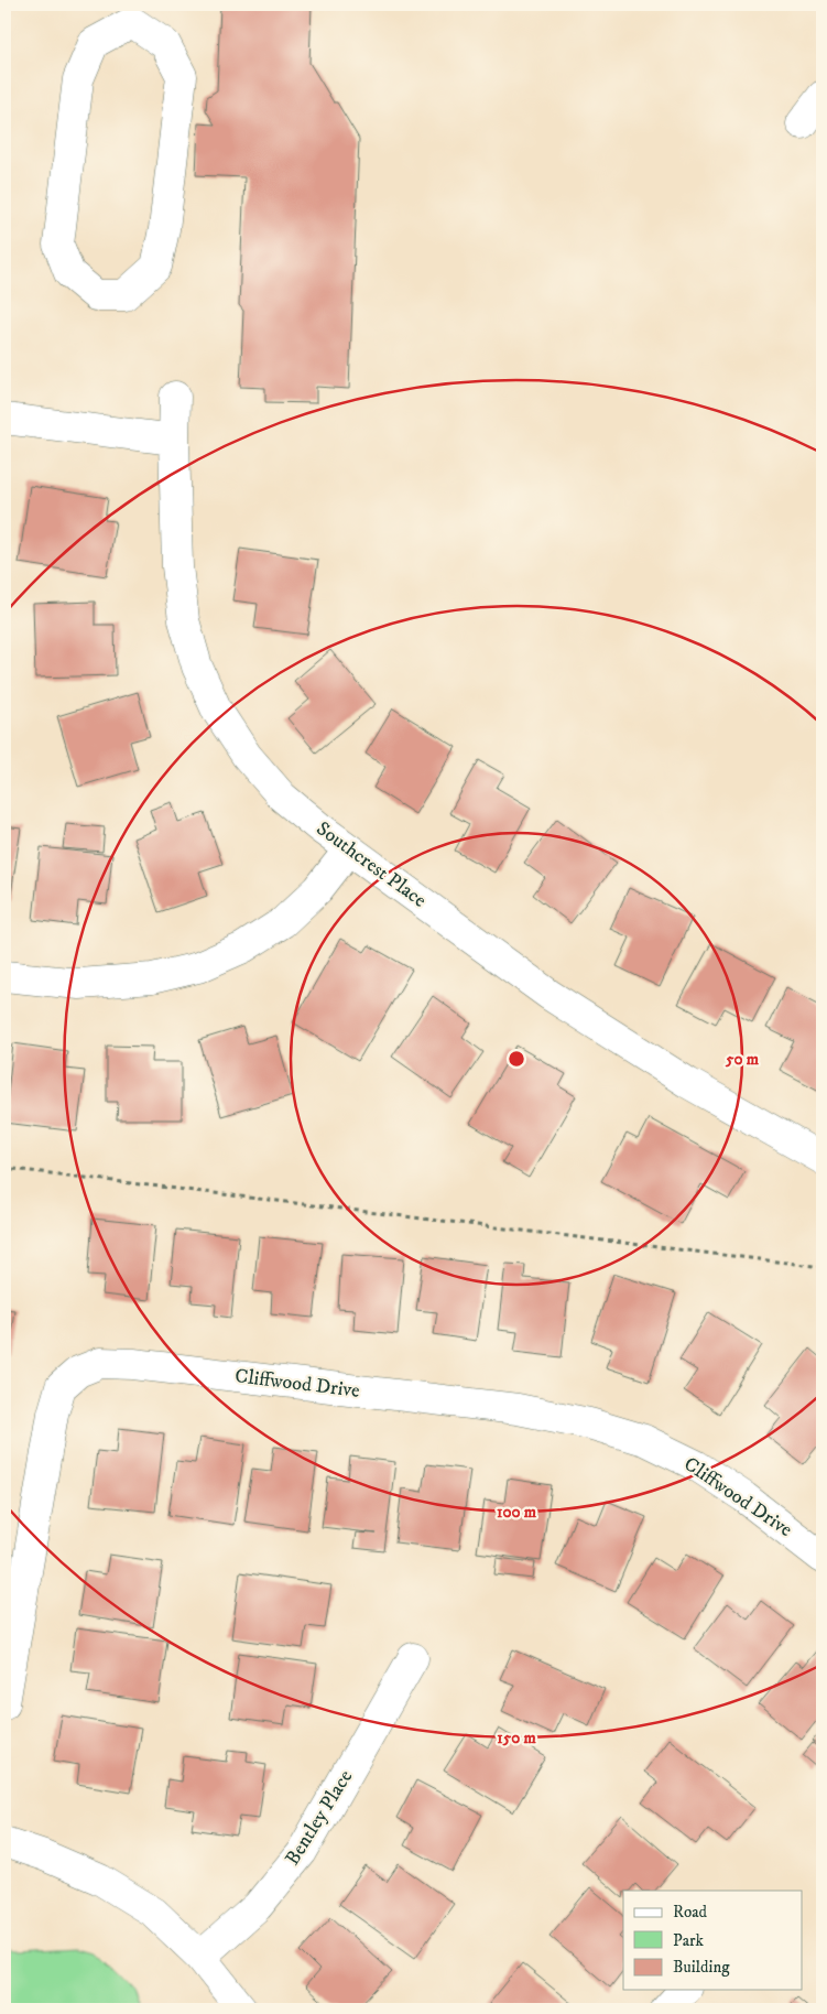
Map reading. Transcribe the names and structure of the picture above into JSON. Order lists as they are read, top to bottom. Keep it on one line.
{"streets":{"street":["Southcrest Place","Cliffwood Drive","Bentley Place"]},"legend":["Road","Park","Building"],"rings":["50 m","100 m","150 m"]}
